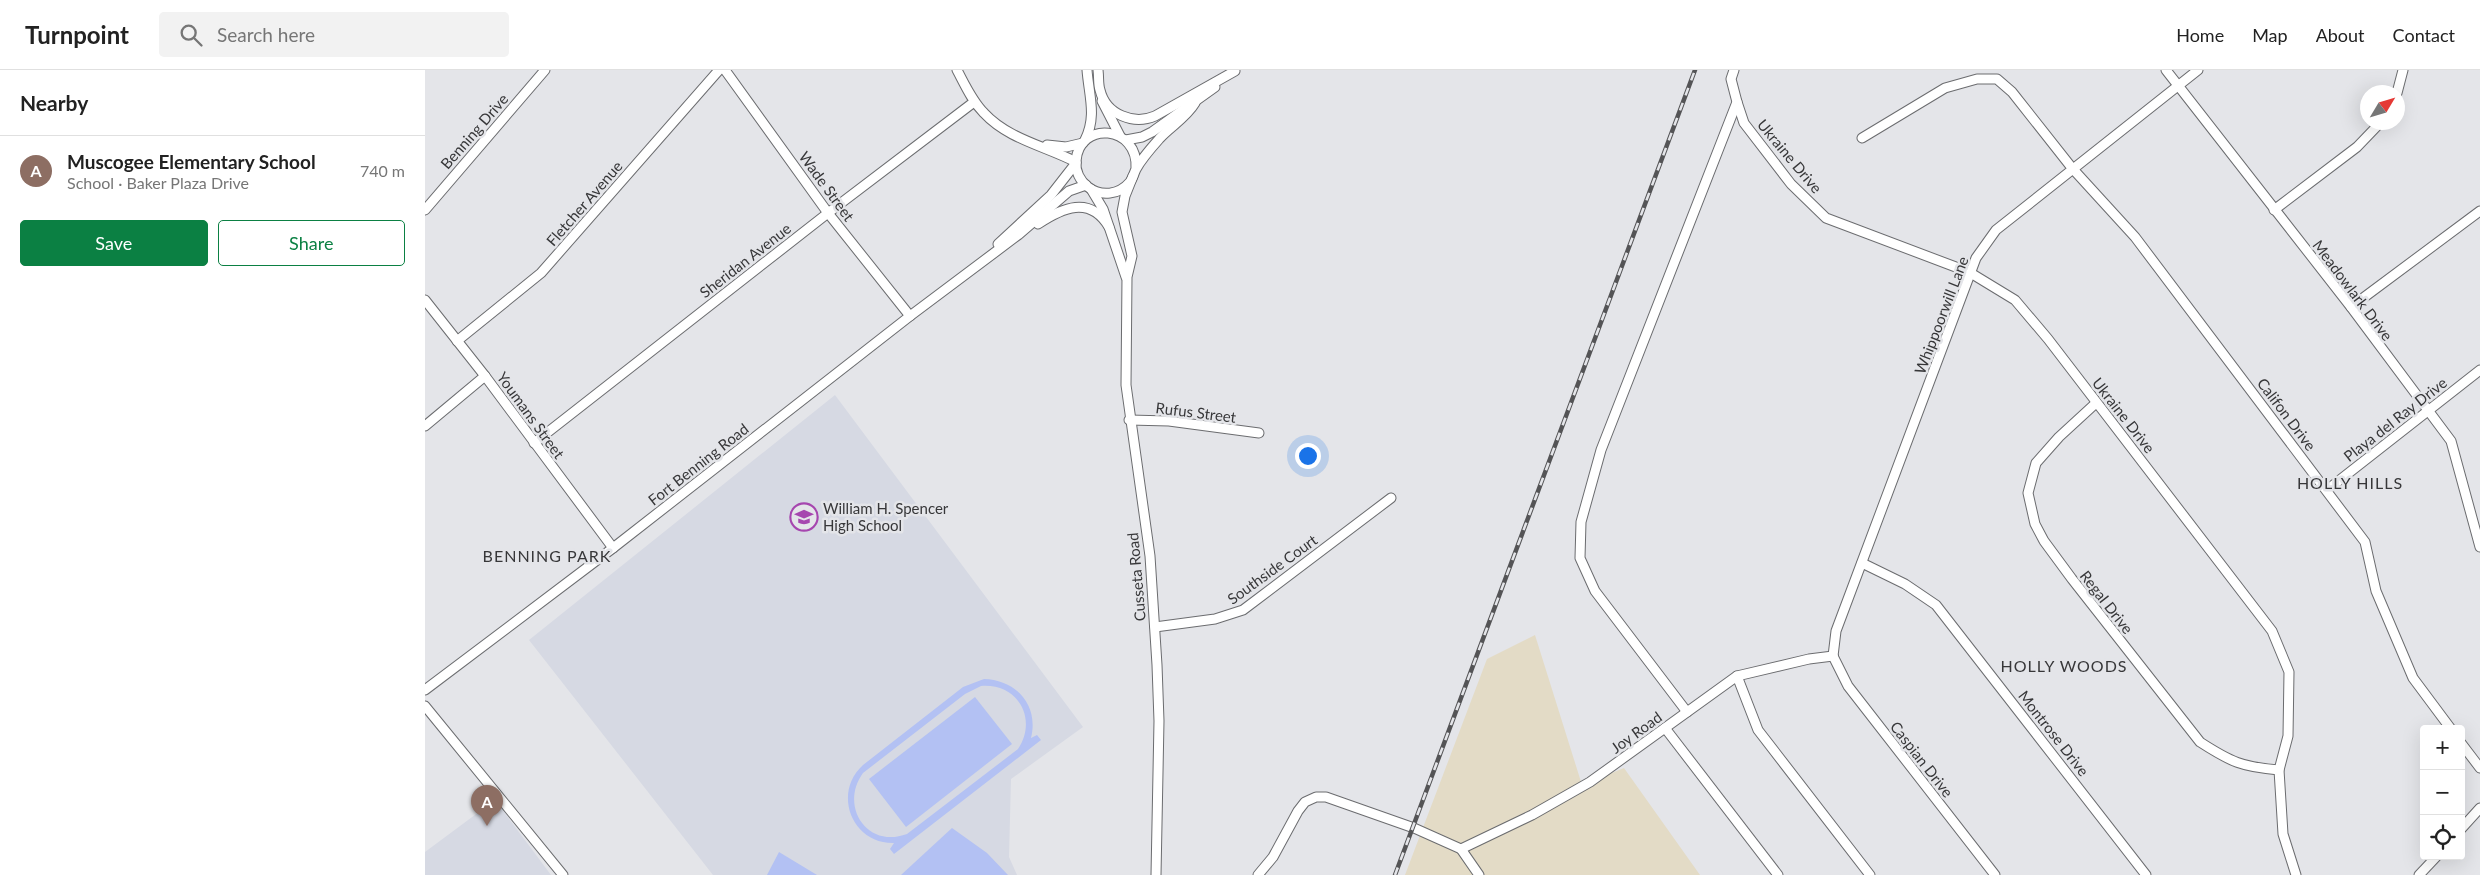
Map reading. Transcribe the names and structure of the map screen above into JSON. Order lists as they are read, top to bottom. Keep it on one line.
{"streets":{"street":["Benning Drive","Ukraine Drive","Wade Street","Fletcher Avenue","Sheridan Avenue","Meadowlark Drive","Whippoorwill Lane","Rufus Street","Califon Drive","Youmans Street","Playa del Ray Drive","Fort Benning Road","Southside Court","Cusseta Road","Regal Drive","Joy Road","Montrose Drive","Caspian Drive"]},"crossings":[["Ukraine Drive","Whippoorwill Lane"],["Ukraine Drive","Regal Drive"],["Wade Street","Sheridan Avenue"],["Wade Street","Fort Benning Road"],["Fletcher Avenue","Youmans Street"],["Sheridan Avenue","Youmans Street"],["Meadowlark Drive","Whippoorwill Lane"],["Meadowlark Drive","Playa del Ray Drive"],["Whippoorwill Lane","Califon Drive"],["Whippoorwill Lane","Joy Road"],["Whippoorwill Lane","Montrose Drive"],["Whippoorwill Lane","Caspian Drive"],["Rufus Street","Cusseta Road"],["Califon Drive","Playa del Ray Drive"],["Youmans Street","Fort Benning Road"],["Fort Benning Road","Cusseta Road"],["Southside Court","Cusseta Road"],["Joy Road","Caspian Drive"]],"districts":["HOLLY HILLS","BENNING PARK","HOLLY WOODS"],"places":{"school or university":["William H. Spencer High School"]},"north":"top right","page":{"header":"Turnpoint","search":"Search here","nav":["Home","Map","About","Contact"],"heading":"Nearby","list":[{"mark":"A","name":"Muscogee Elementary School","note":"School · Baker Plaza Drive","value":"740 m"}],"buttons":["Save","Share"],"map_buttons":["+","−"],"pins":"A"}}
